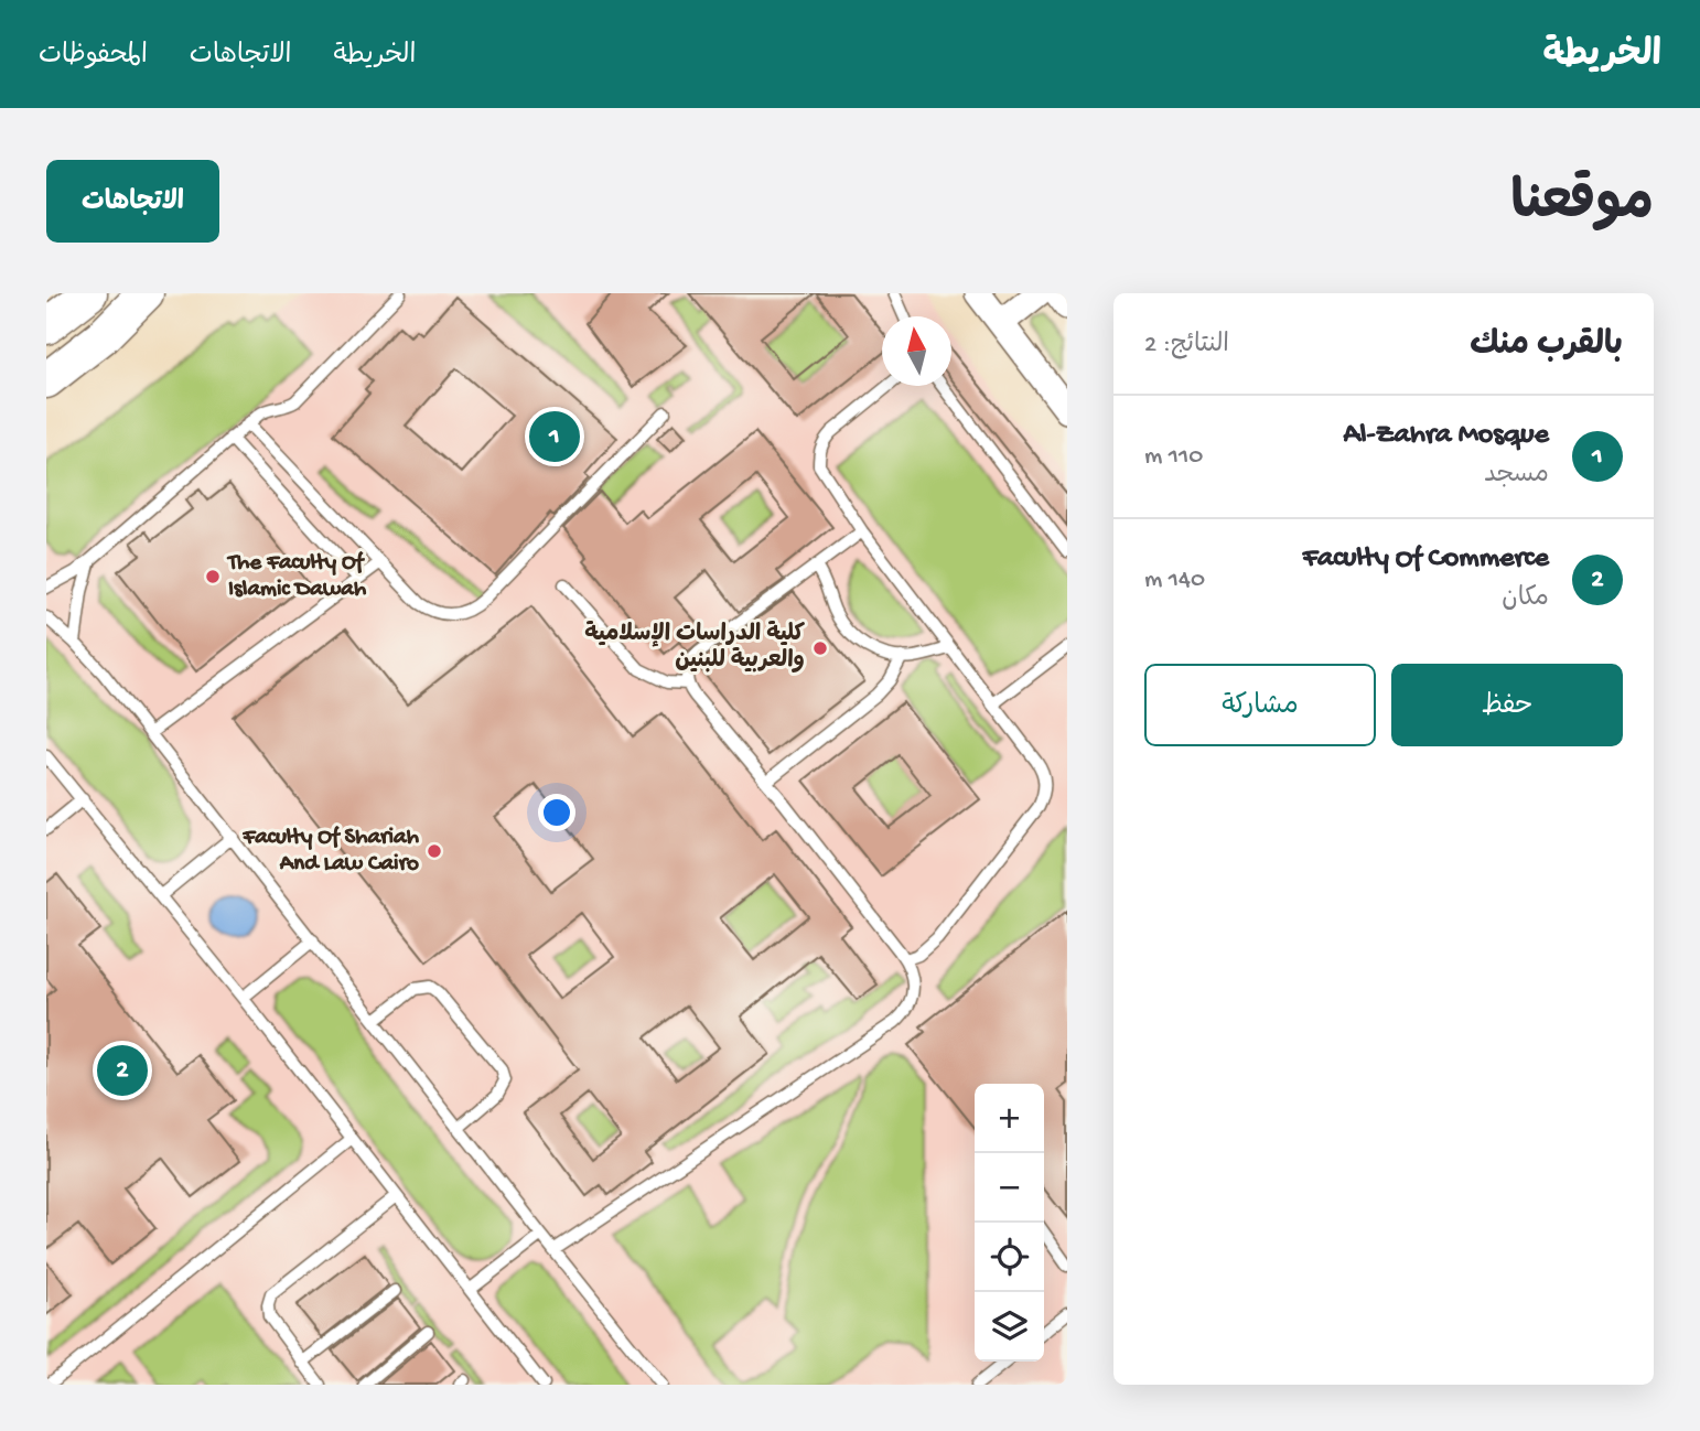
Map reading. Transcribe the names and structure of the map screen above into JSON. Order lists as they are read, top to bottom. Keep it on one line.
{"places":["The Faculty Of Islamic Dawah","كلية الدراسات الإسلامية والعربية للبنين","Faculty Of Shariah And Law Cairo"],"north":"top","page":{"header":"الخريطة","nav":["الخريطة","الاتجاهات","المحفوظات"],"title":"موقعنا","buttons":["الاتجاهات",["حفظ","مشاركة"]],"heading":["بالقرب منك","النتائج: 2"],"list":[{"mark":"1","name":"Al-Zahra Mosque","note":"مسجد","value":"110 m"},{"mark":"2","name":"Faculty Of Commerce","note":"مكان","value":"140 m"}],"pins":["1","2"],"map_buttons":["+","−"]}}
